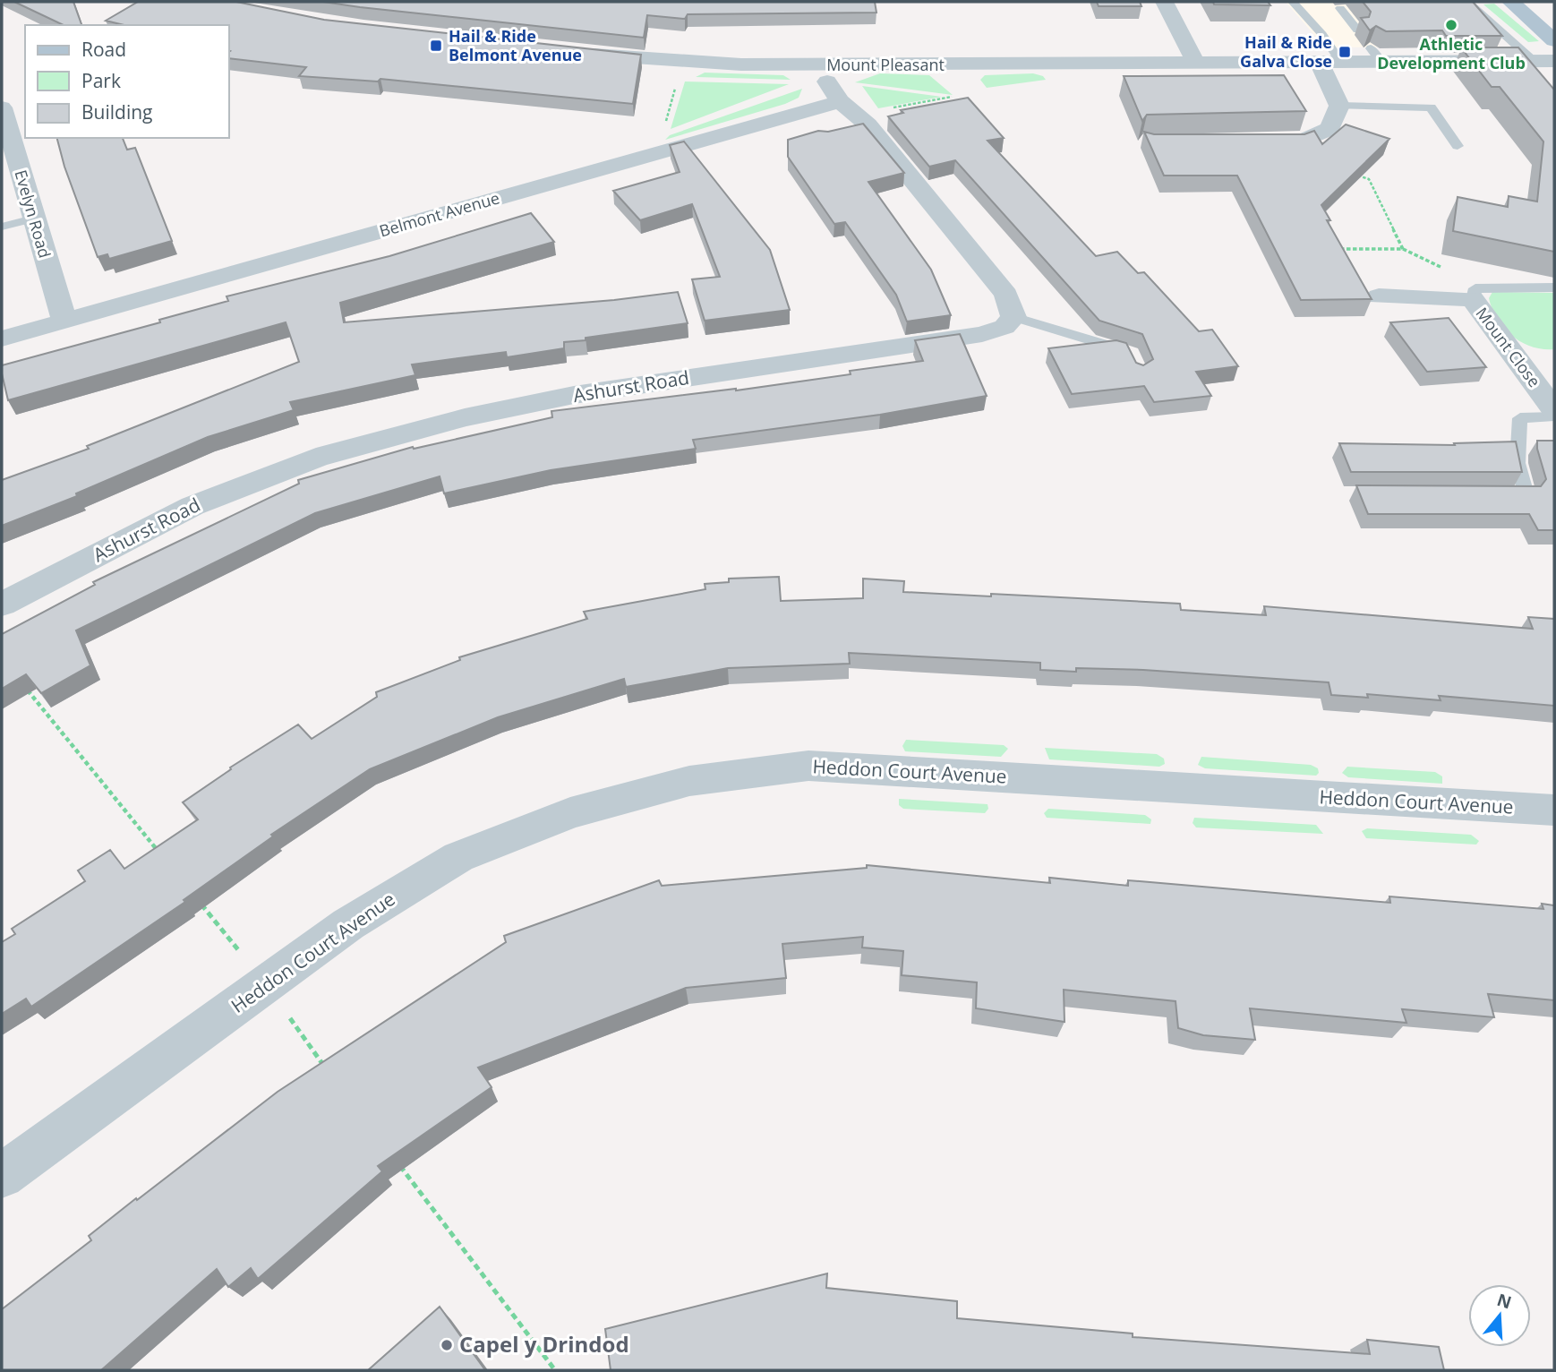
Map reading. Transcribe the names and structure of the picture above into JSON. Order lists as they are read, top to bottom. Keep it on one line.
{"streets":{"street":["Mount Pleasant","Evelyn Road","Belmont Avenue","Mount Close","Ashurst Road","Heddon Court Avenue"]},"crossings":[["Evelyn Road","Belmont Avenue"]],"places":{"other":["Athletic Development Club","Capel y Drindod"],"transit":["Hail & Ride Belmont Avenue","Hail & Ride Galva Close"]},"legend":["Road","Park","Building"],"north":"top"}
